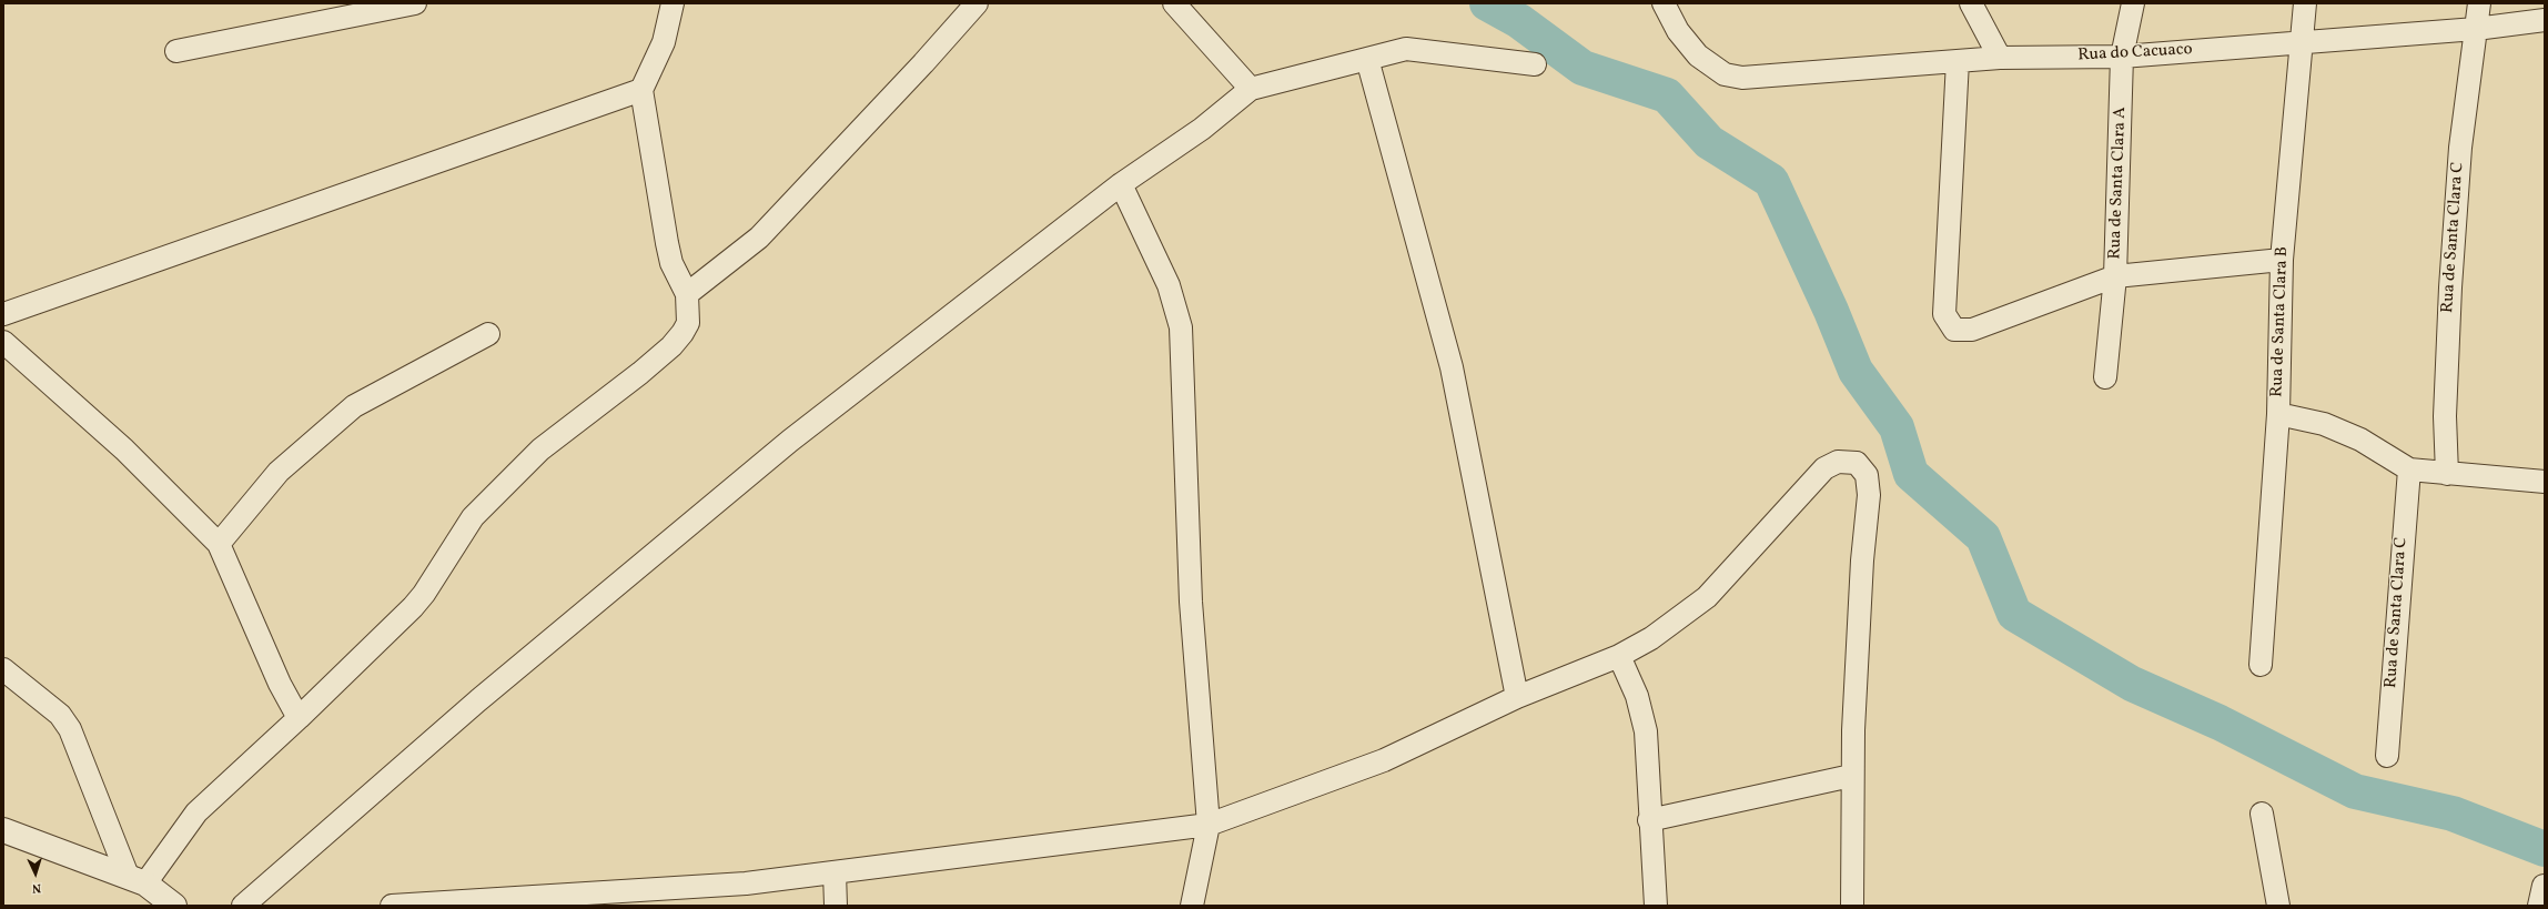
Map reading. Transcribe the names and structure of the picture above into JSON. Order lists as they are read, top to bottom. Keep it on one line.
{"streets":{"street":["Rua do Cacuaco","Rua de Santa Clara A","Rua de Santa Clara C","Rua de Santa Clara B"]},"crossings":[["Rua do Cacuaco","Rua de Santa Clara A"],["Rua do Cacuaco","Rua de Santa Clara C"],["Rua do Cacuaco","Rua de Santa Clara B"],["Rua de Santa Clara A","Rua de Santa Clara B"],["Rua de Santa Clara C","Rua de Santa Clara B"]],"north":"bottom"}
